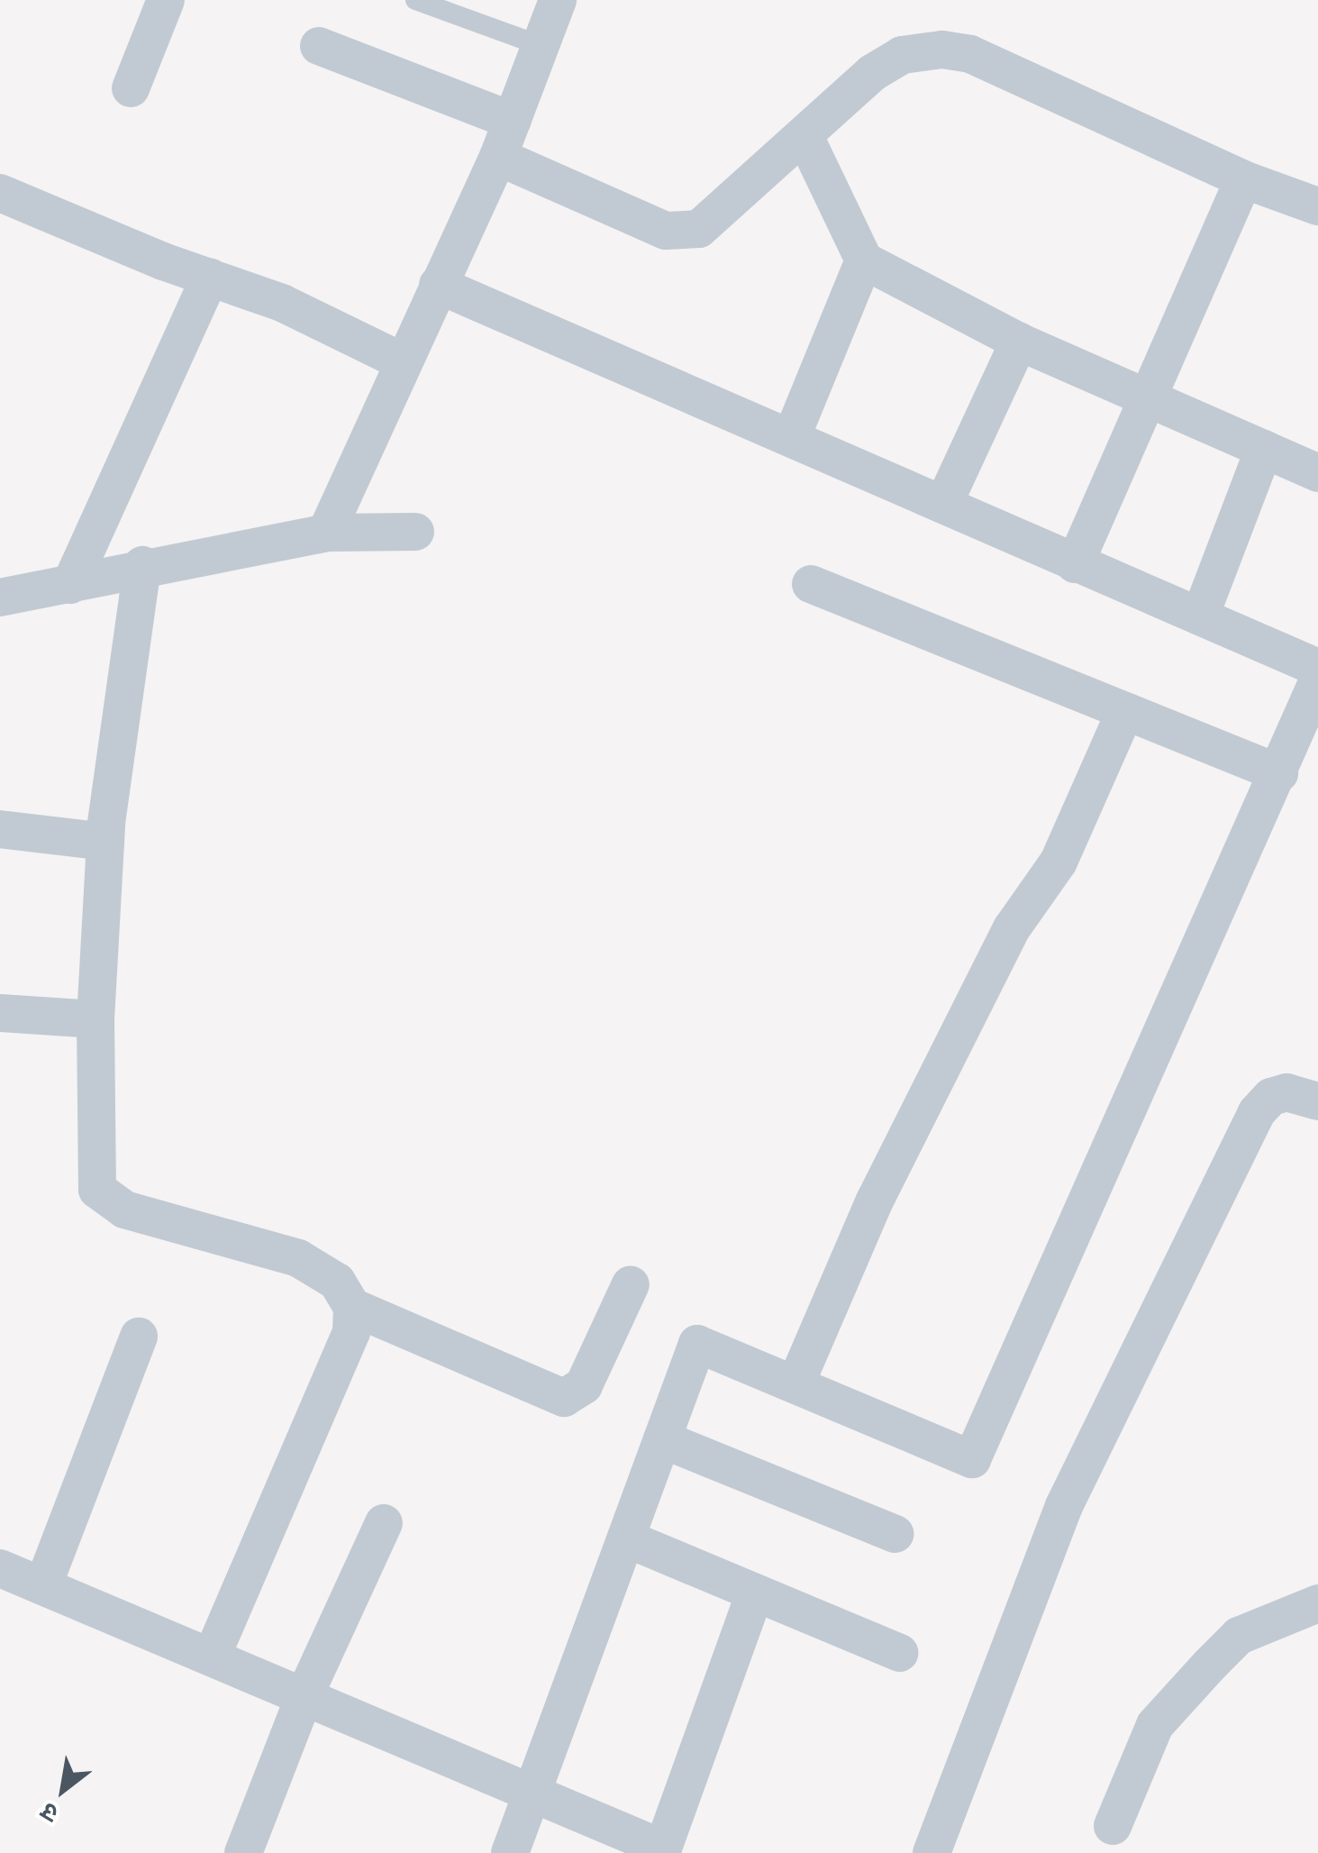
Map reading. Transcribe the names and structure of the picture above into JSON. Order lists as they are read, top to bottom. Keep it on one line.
{"north":"bottom left"}
